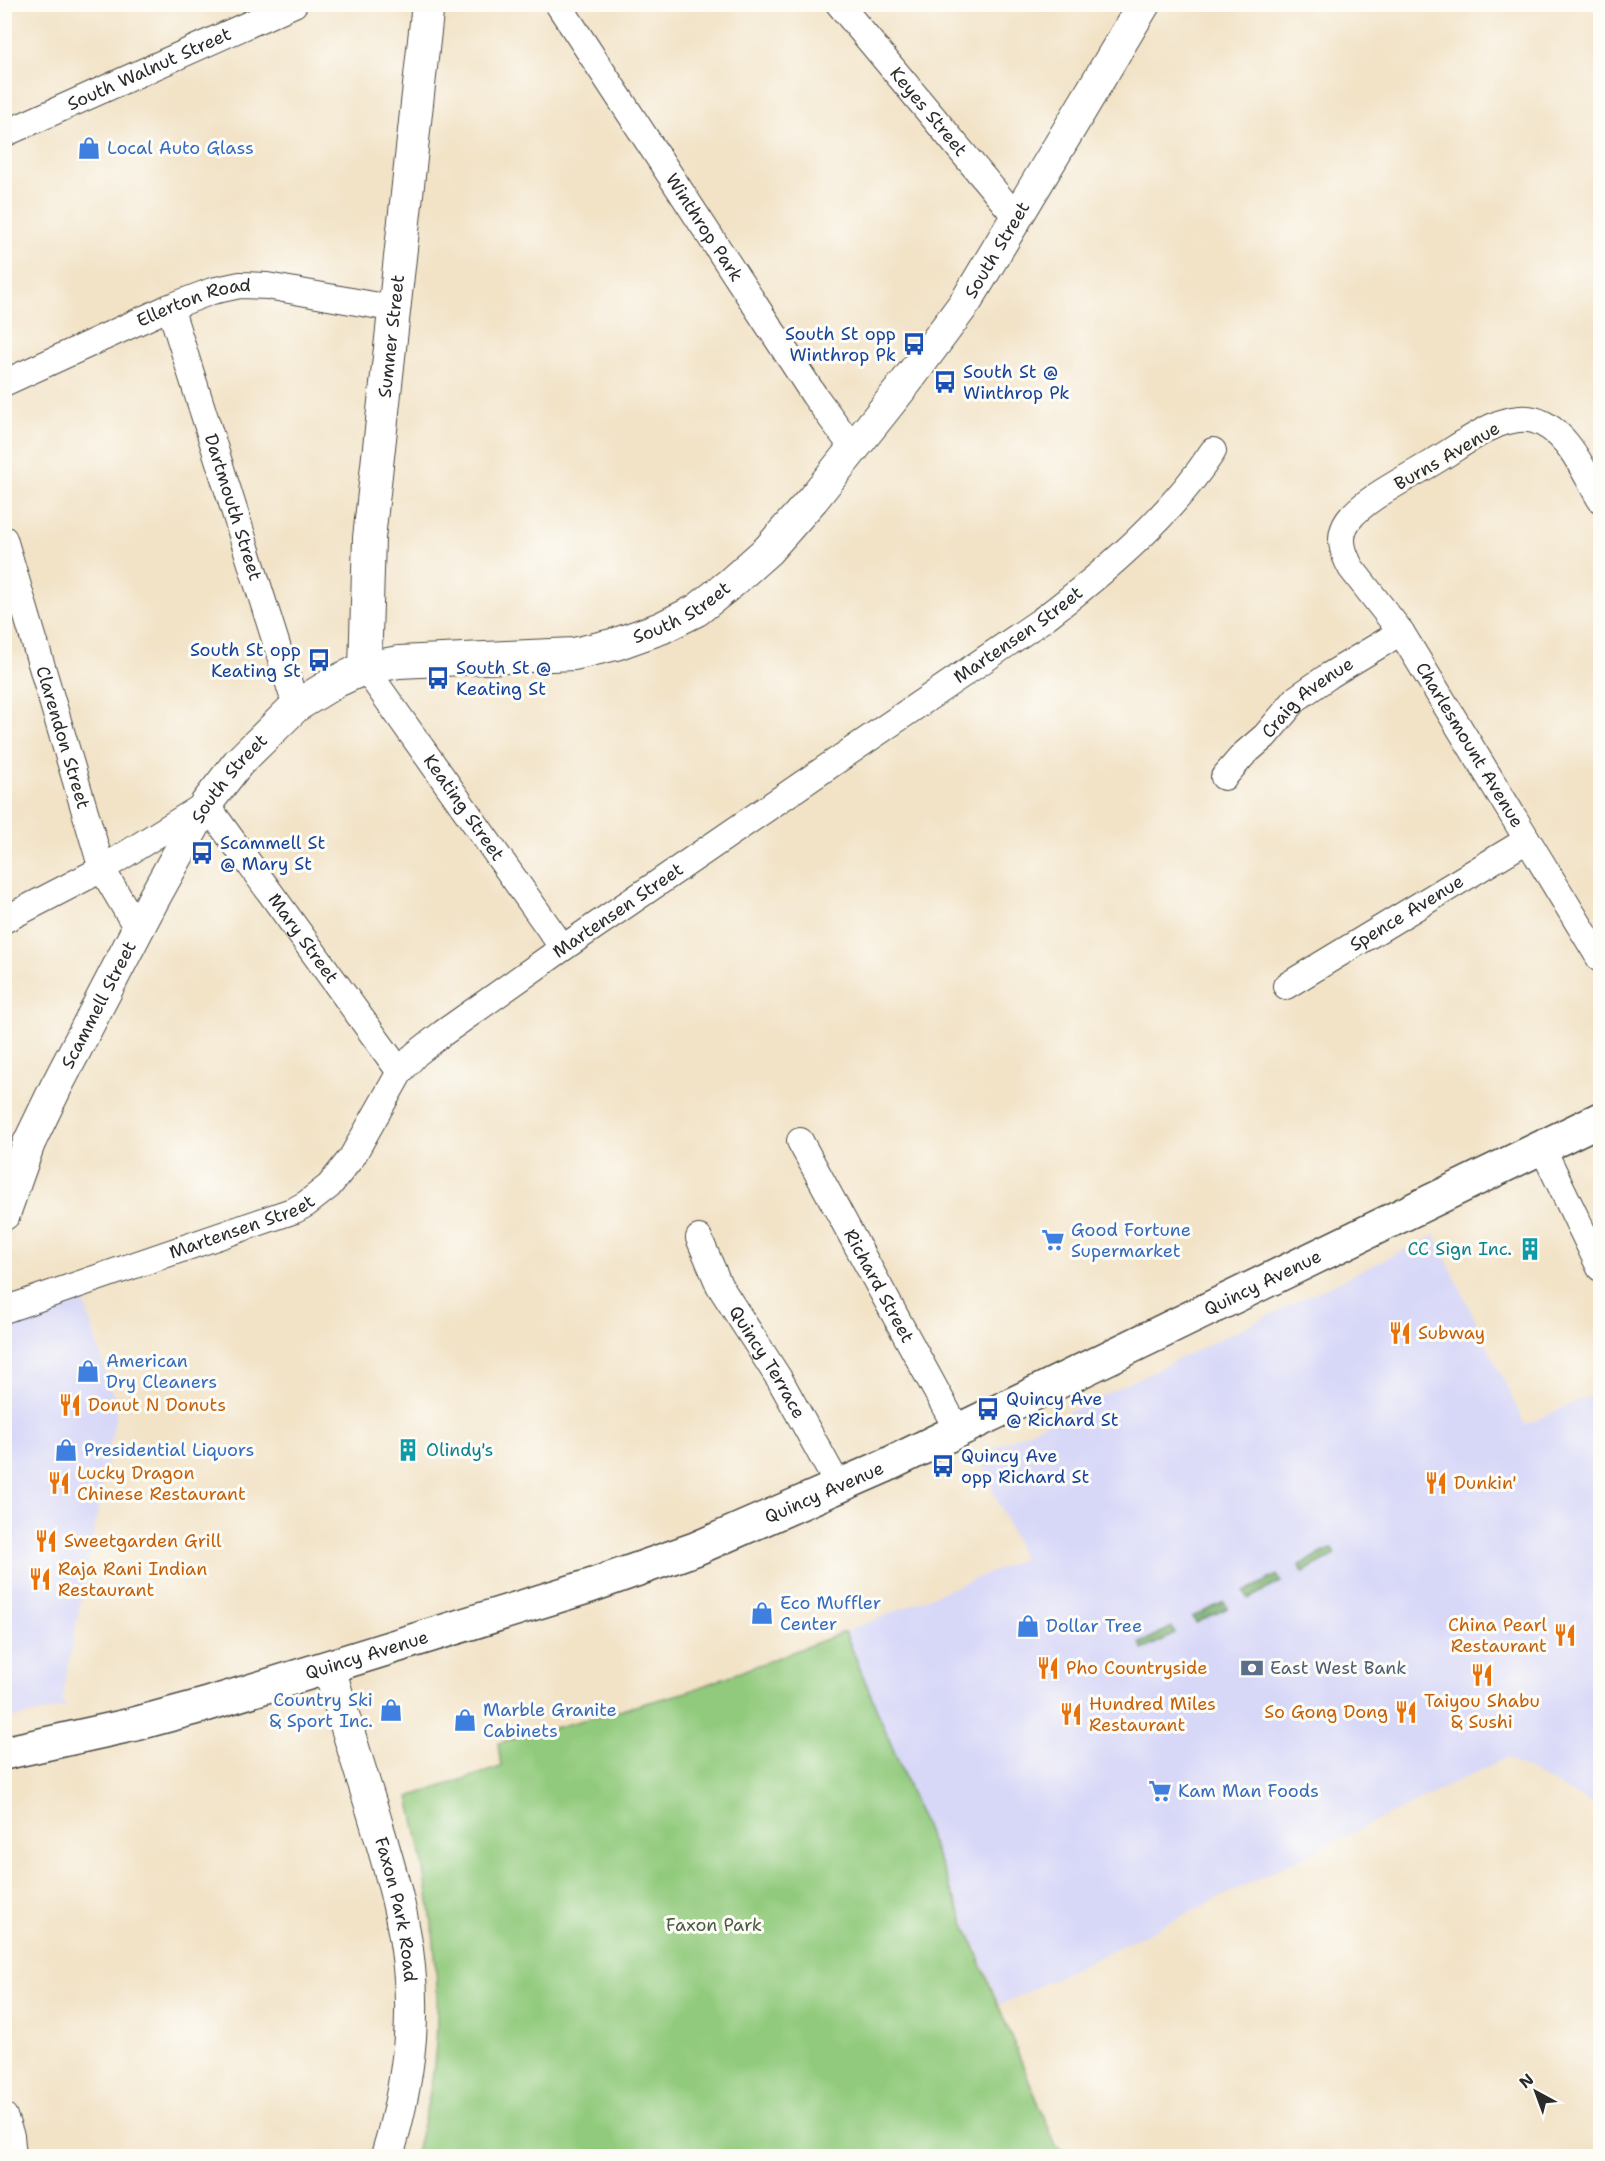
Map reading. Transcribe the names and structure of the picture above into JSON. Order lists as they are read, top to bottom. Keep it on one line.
{"streets":{"main road":["Quincy Avenue"],"street":["South Walnut Street","Keyes Street","Winthrop Park","South Street","Ellerton Road","Sumner Street","Burns Avenue","Dartmouth Street","Martensen Street","Craig Avenue","Clarendon Street","Charlesmount Avenue","Keating Street","Spence Avenue","Mary Street","Scammell Street","Richard Street","Quincy Terrace","Faxon Park Road"]},"crossings":[["Keyes Street","South Street"],["Winthrop Park","South Street"],["South Street","Sumner Street"],["South Street","Dartmouth Street"],["South Street","Clarendon Street"],["South Street","Keating Street"],["South Street","Mary Street"],["South Street","Scammell Street"],["Ellerton Road","Sumner Street"],["Ellerton Road","Dartmouth Street"],["Sumner Street","Keating Street"],["Burns Avenue","Charlesmount Avenue"],["Martensen Street","Keating Street"],["Martensen Street","Mary Street"],["Craig Avenue","Charlesmount Avenue"],["Clarendon Street","Scammell Street"],["Charlesmount Avenue","Spence Avenue"],["Mary Street","Scammell Street"],["Quincy Avenue","Richard Street"],["Quincy Avenue","Quincy Terrace"],["Quincy Avenue","Faxon Park Road"]],"parks":["Faxon Park"],"places":{"shop":["Local Auto Glass","American Dry Cleaners","Presidential Liquors","Eco Muffler Center","Dollar Tree","Country Ski & Sport Inc.","Marble Granite Cabinets"],"bus stop":["South St opp Winthrop Pk","South St @ Winthrop Pk","South St opp Keating St","South St @ Keating St","Scammell St @ Mary St","Quincy Ave @ Richard St","Quincy Ave opp Richard St"],"supermarket":["Good Fortune Supermarket","Kam Man Foods"],"building":["CC Sign Inc.","Olindy's"],"restaurant":["Subway","Donut N Donuts","Lucky Dragon Chinese Restaurant","Dunkin'","Sweetgarden Grill","Raja Rani Indian Restaurant","China Pearl Restaurant","Pho Countryside","Taiyou Shabu & Sushi","So Gong Dong","Hundred Miles Restaurant"],"bank":["East West Bank"]},"north":"top left"}
